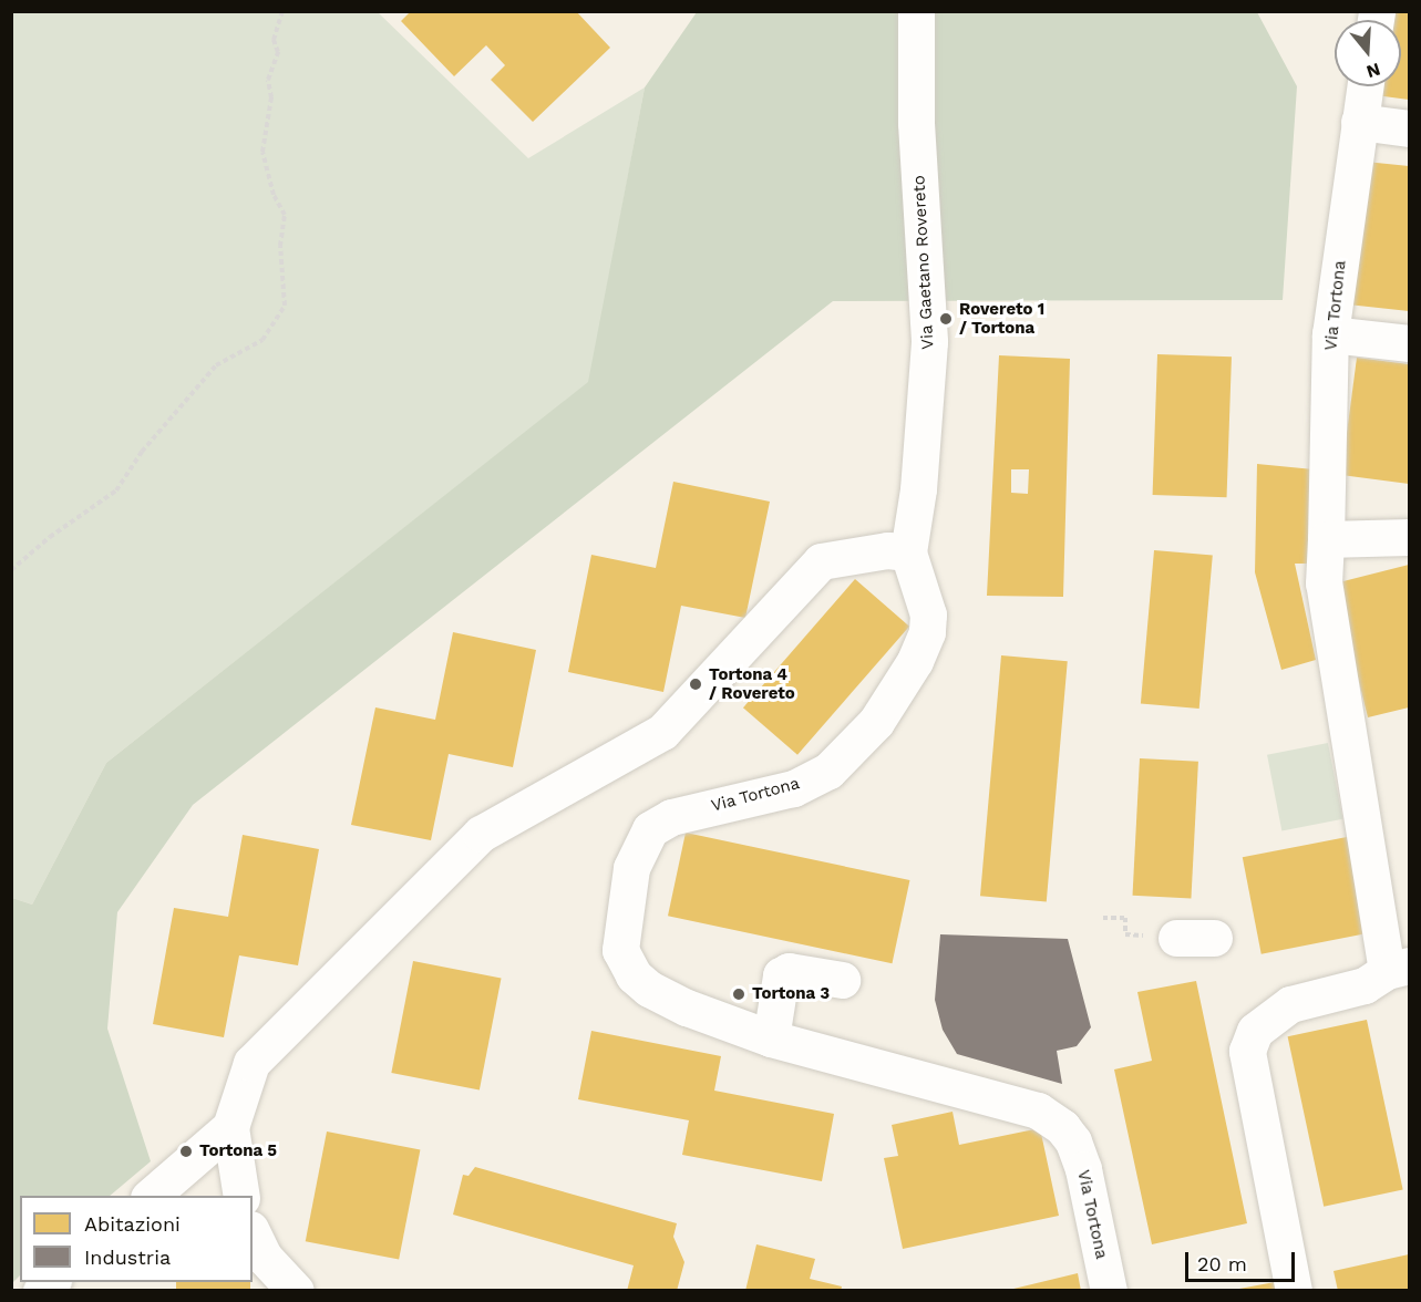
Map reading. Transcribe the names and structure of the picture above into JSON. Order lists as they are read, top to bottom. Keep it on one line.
{"streets":{"street":["Via Gaetano Rovereto","Via Tortona"]},"crossings":[["Via Gaetano Rovereto","Via Tortona"]],"places":["Rovereto 1 / Tortona","Tortona 4 / Rovereto","Tortona 3","Tortona 5"],"legend":["Abitazioni","Industria"],"scale_bar":"20 m","north":"bottom"}
